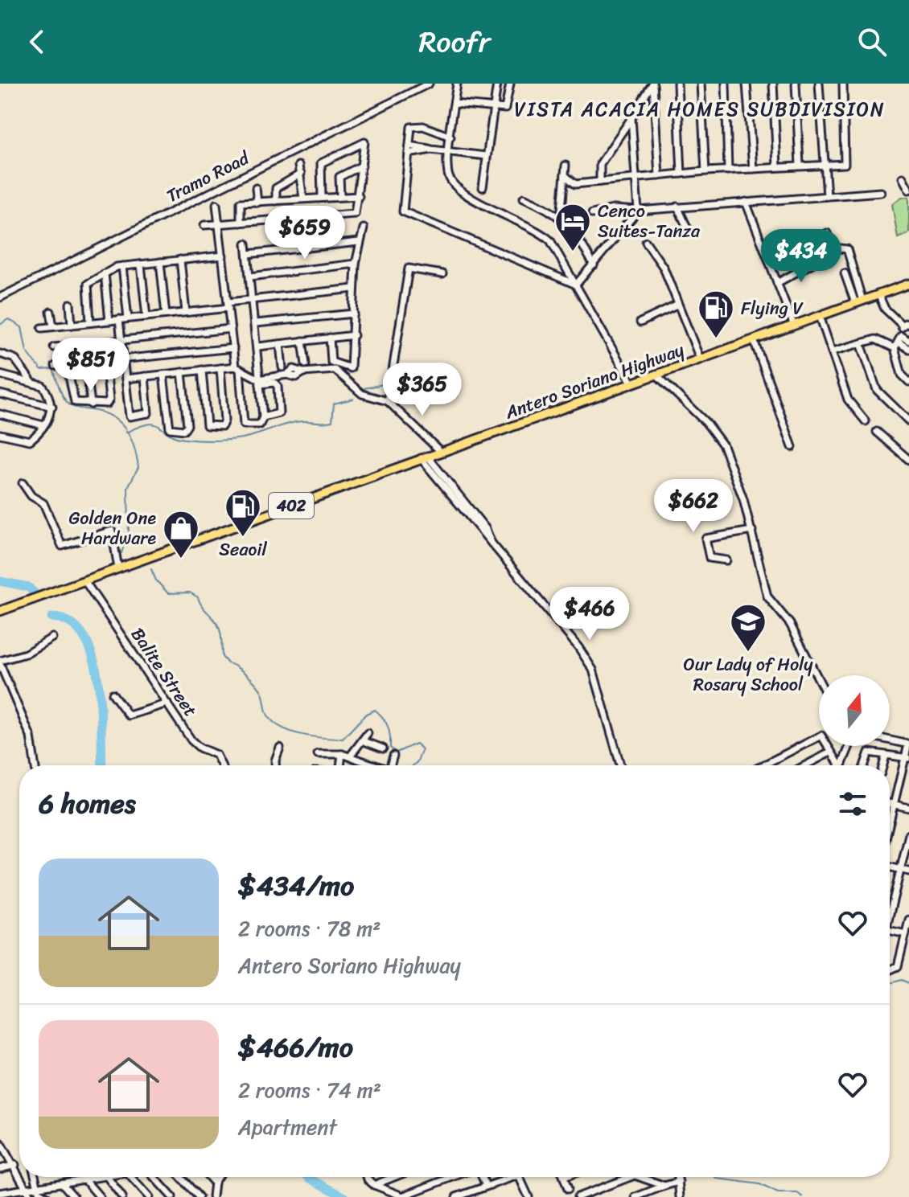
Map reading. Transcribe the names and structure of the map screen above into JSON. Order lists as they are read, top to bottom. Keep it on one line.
{"streets":{"main road":["Antero Soriano Highway","402"],"street":["Tramo Road","Balite Street"]},"crossings":[["Antero Soriano Highway","Balite Street"]],"districts":["VISTA ACACIA HOMES SUBDIVISION"],"places":{"hotel":["Cenco Suites-Tanza"],"fuel station":["Flying V","Seaoil"],"shop":["Golden One Hardware"],"school or university":["Our Lady of Holy Rosary School"]},"north":"top","page":{"header":"Roofr","price":["$659","$434","$851","$365","$662","$466"],"heading":"6 homes","list":[{"name":"$434/mo","note":"2 rooms · 78 m² · Antero Soriano Highway"},{"name":"$466/mo","note":"2 rooms · 74 m² · Apartment"}]}}
